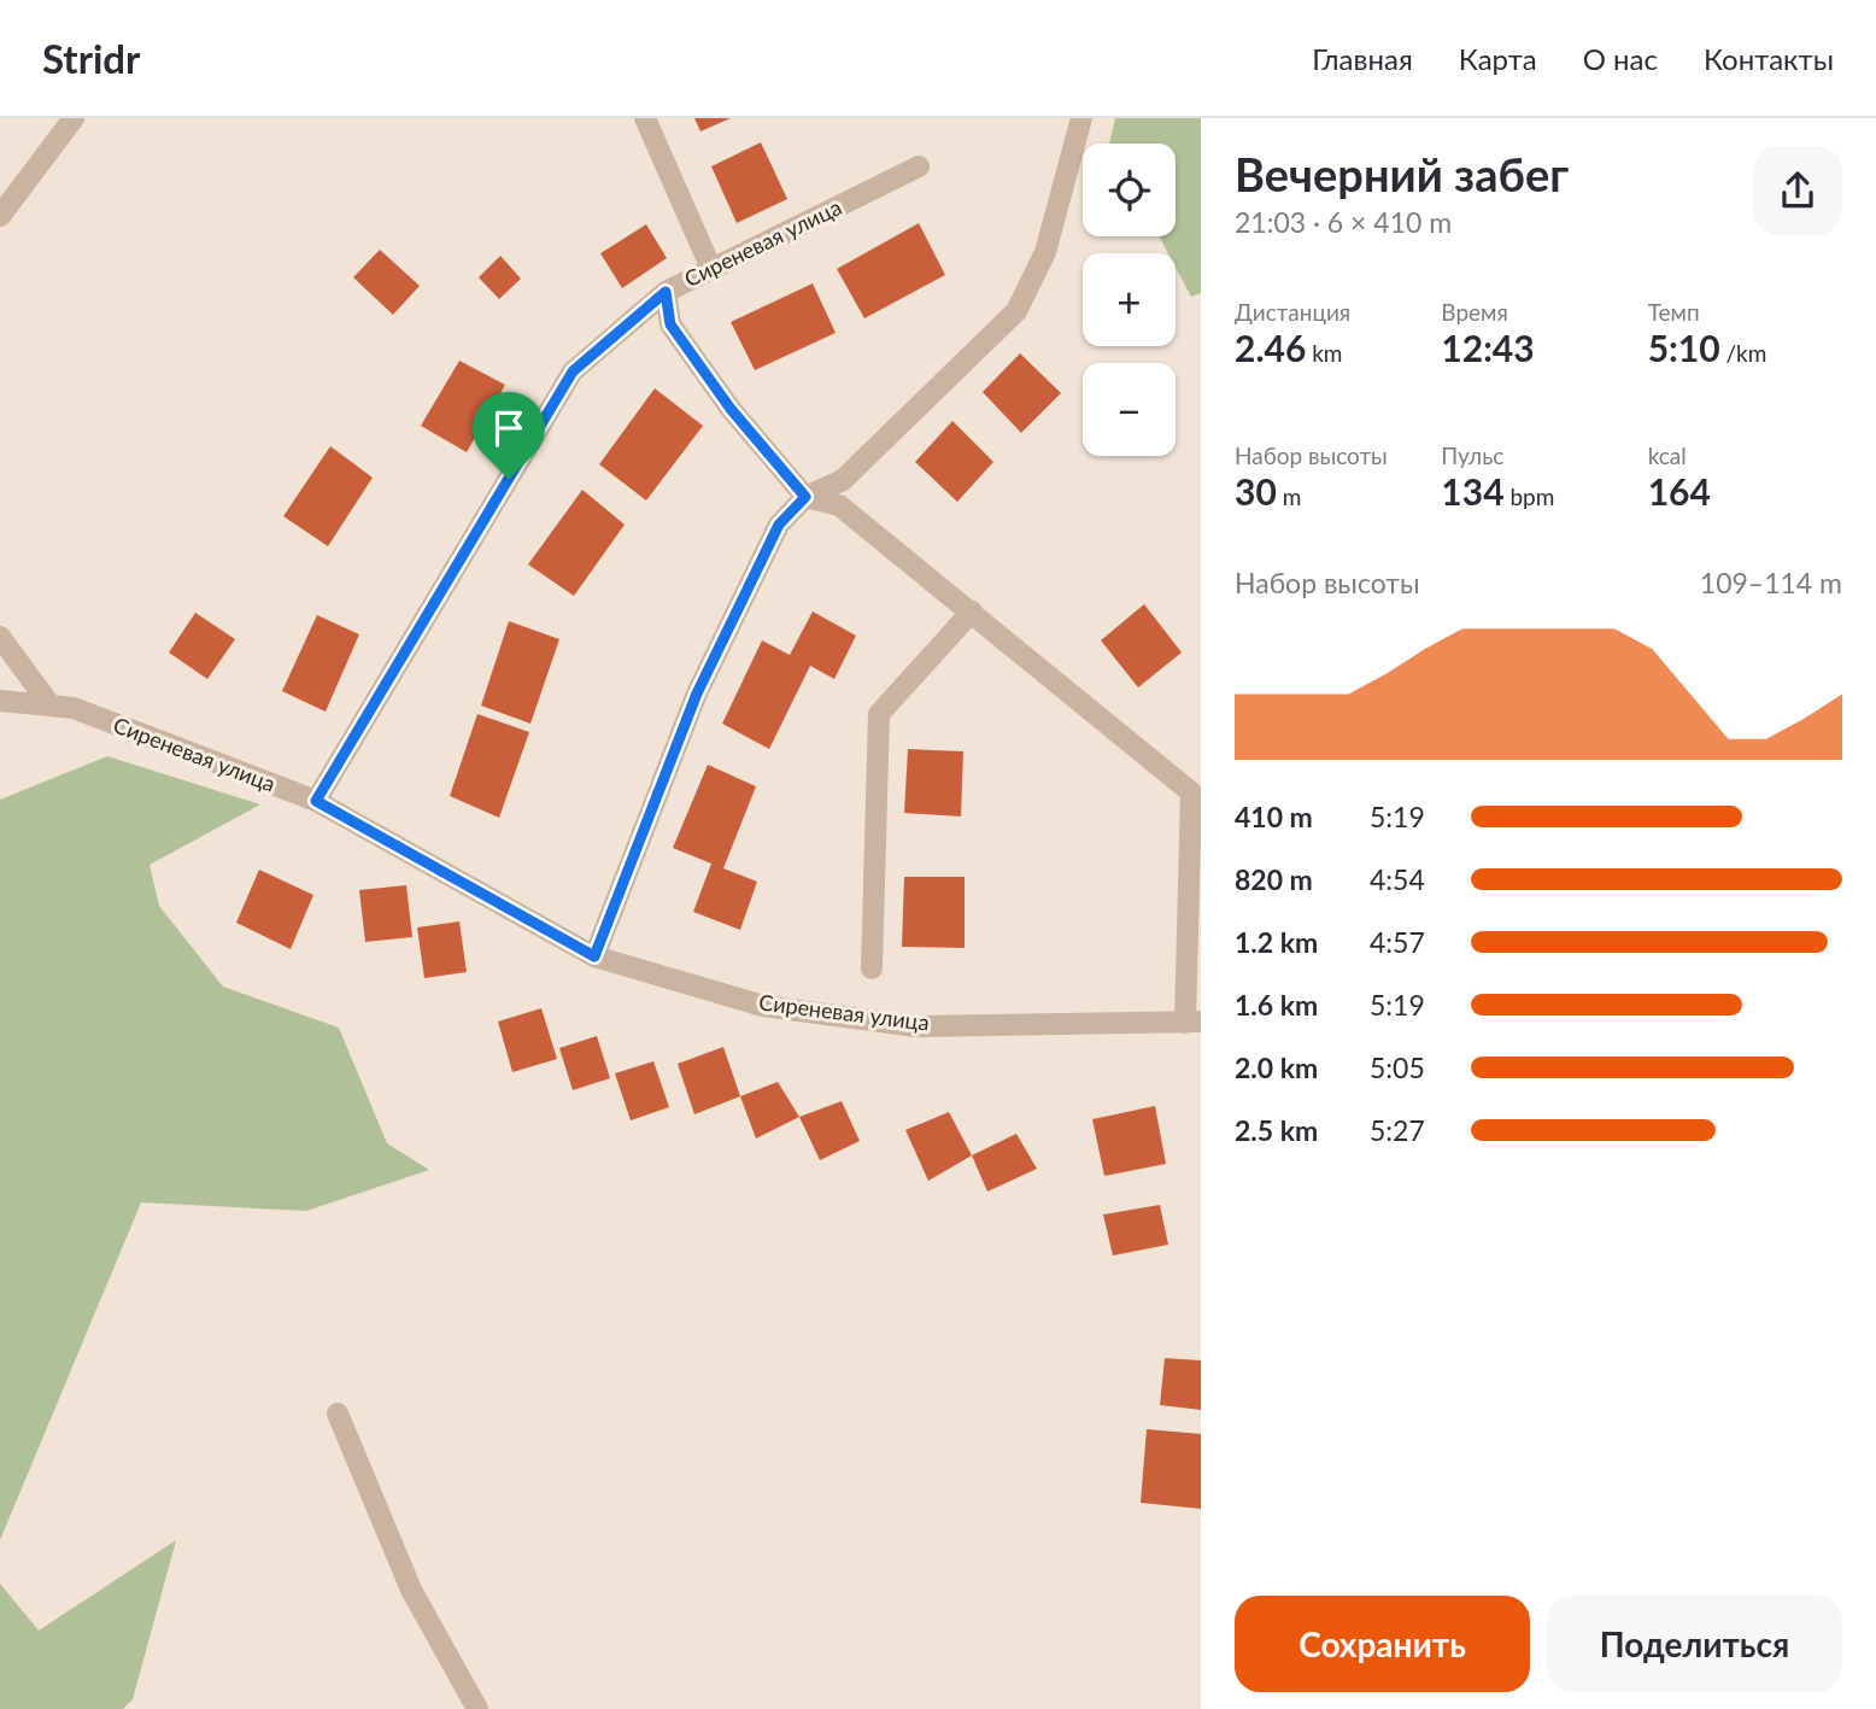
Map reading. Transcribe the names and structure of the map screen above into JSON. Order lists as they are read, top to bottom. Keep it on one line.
{"streets":{"street":["Сиреневая улица"]},"page":{"header":"Stridr","nav":["Главная","Карта","О нас","Контакты"],"heading":["Вечерний забег","21:03 · 6 × 410 m"],"map_buttons":["+","−"],"stats":[["Дистанция","2.46 km"],["Время","12:43"],["Темп","5:10 /km"],["Набор высоты","30 m"],["Пульс","134 bpm"],["kcal","164"]],"chart":["Набор высоты","109–114 m"],"list":[{"name":"410 m","note":"5:19"},{"name":"820 m","note":"4:54"},{"name":"1.2 km","note":"4:57"},{"name":"1.6 km","note":"5:19"},{"name":"2.0 km","note":"5:05"},{"name":"2.5 km","note":"5:27"}],"buttons":["Сохранить","Поделиться"]}}
